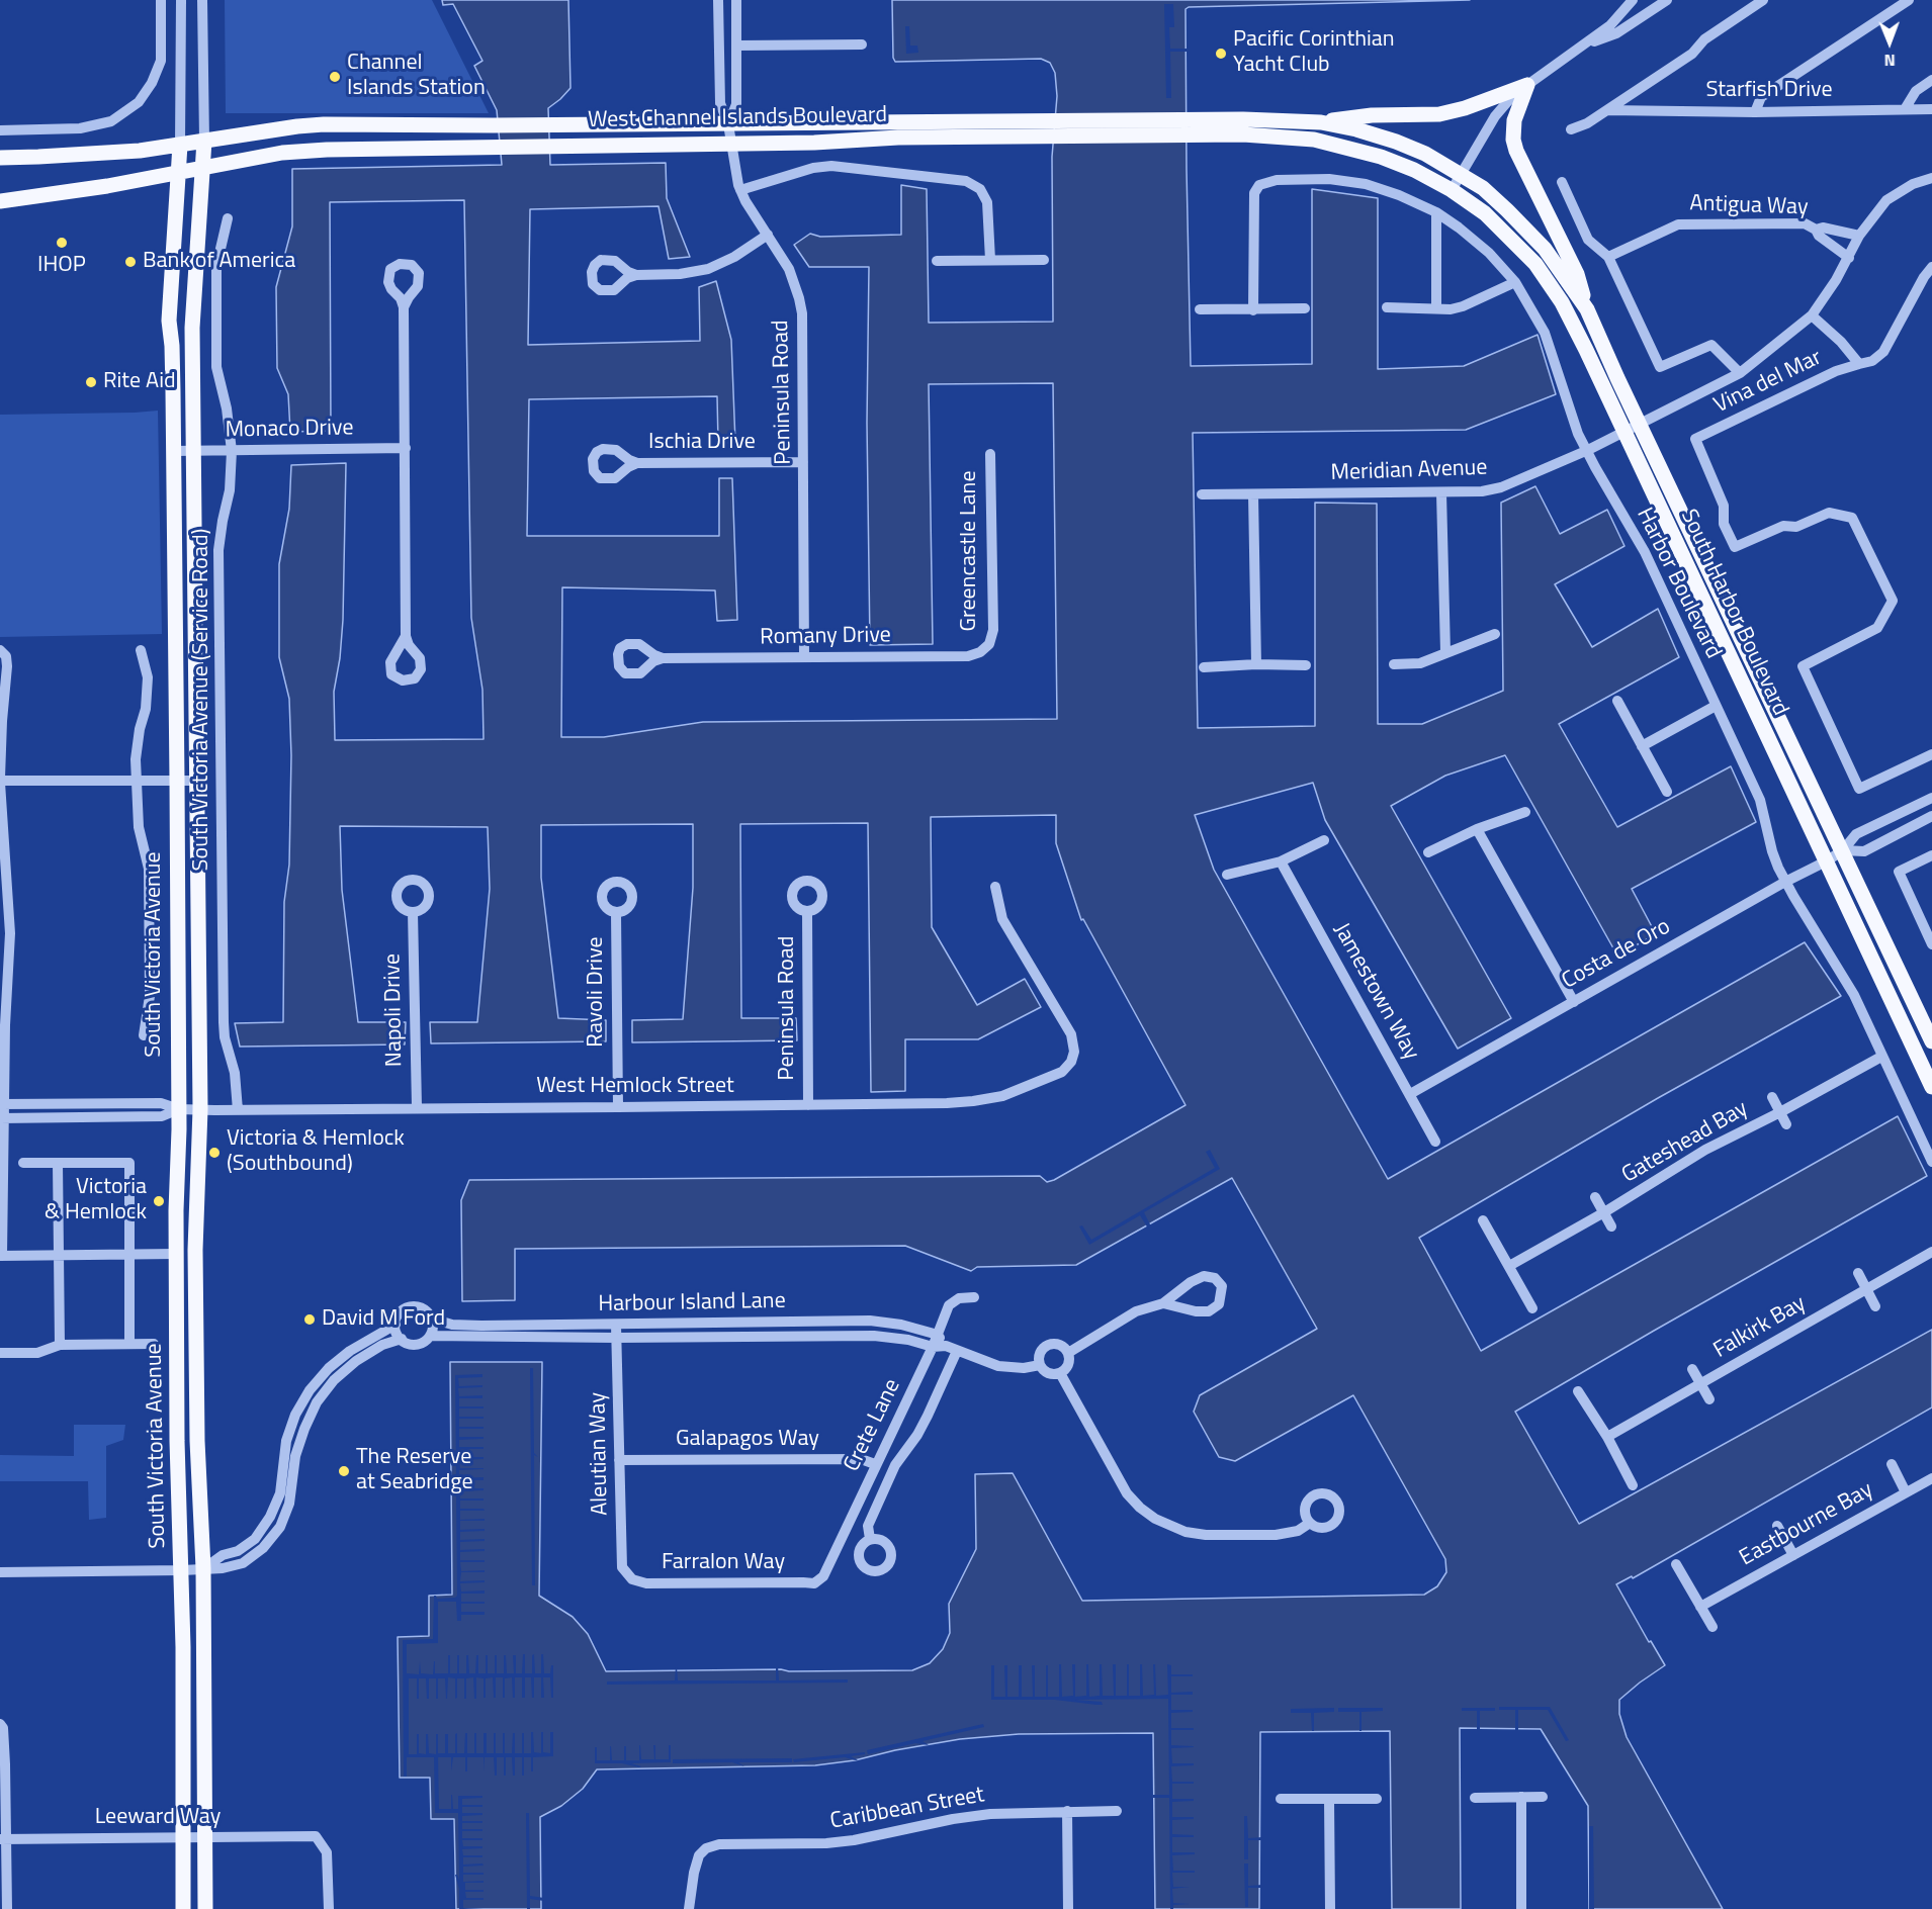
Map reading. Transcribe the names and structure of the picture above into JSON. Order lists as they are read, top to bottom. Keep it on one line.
{"streets":{"main road":["West Channel Islands Boulevard","South Harbor Boulevard","South Victoria Avenue"],"street":["Starfish Drive","Antigua Way","Vina del Mar","Peninsula Road","Monaco Drive","Ischia Drive","Meridian Avenue","Greencastle Lane","Harbor Boulevard","Romany Drive","South Victoria Avenue (Service Road)","Costa de Oro","Ravoli Drive","Jamestown Way","Napoli Drive","West Hemlock Street","Gateshead Bay","Harbour Island Lane","Falkirk Bay","Crete Lane","Galapagos Way","Aleutian Way","Eastbourne Bay","Farralon Way","Caribbean Street","Leeward Way"]},"crossings":[["West Channel Islands Boulevard","Peninsula Road"],["West Channel Islands Boulevard","South Harbor Boulevard"],["West Channel Islands Boulevard","South Victoria Avenue"],["Antigua Way","Meridian Avenue"],["Vina del Mar","Meridian Avenue"],["Peninsula Road","Ischia Drive"],["Peninsula Road","Romany Drive"],["Peninsula Road","West Hemlock Street"],["Monaco Drive","South Victoria Avenue (Service Road)"],["Monaco Drive","South Victoria Avenue"],["Meridian Avenue","Harbor Boulevard"],["Meridian Avenue","South Harbor Boulevard"],["Greencastle Lane","Romany Drive"],["Harbor Boulevard","Costa de Oro"],["Harbor Boulevard","Gateshead Bay"],["South Harbor Boulevard","Costa de Oro"],["South Victoria Avenue (Service Road)","West Hemlock Street"],["South Victoria Avenue","West Hemlock Street"],["South Victoria Avenue","Leeward Way"],["Costa de Oro","Jamestown Way"],["Ravoli Drive","West Hemlock Street"],["Napoli Drive","West Hemlock Street"],["Harbour Island Lane","Crete Lane"],["Harbour Island Lane","Aleutian Way"],["Crete Lane","Galapagos Way"],["Crete Lane","Farralon Way"],["Galapagos Way","Aleutian Way"],["Aleutian Way","Farralon Way"]],"places":["Pacific Corinthian Yacht Club","Channel Islands Station","IHOP","Bank of America","Rite Aid","Victoria & Hemlock (Southbound)","Victoria & Hemlock","David M Ford","The Reserve at Seabridge"],"north":"bottom"}
